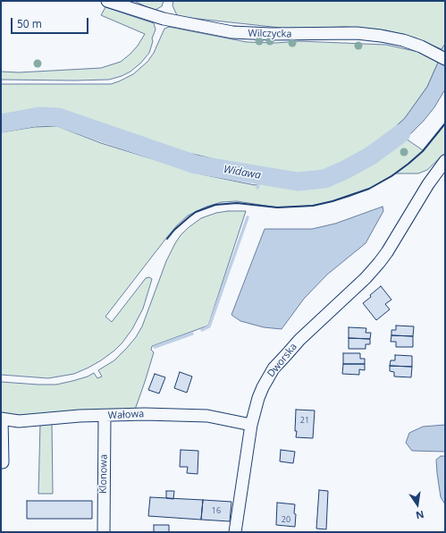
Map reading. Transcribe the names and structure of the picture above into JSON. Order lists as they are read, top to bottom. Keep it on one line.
{"streets":{"street":["Wilczycka","Dworska","Wałowa","Klonowa"]},"crossings":[["Dworska","Wałowa"],["Wałowa","Klonowa"]],"water":["Widawa"],"house_numbers":["21","16","20"],"scale_bar":"50 m","north":"bottom"}
